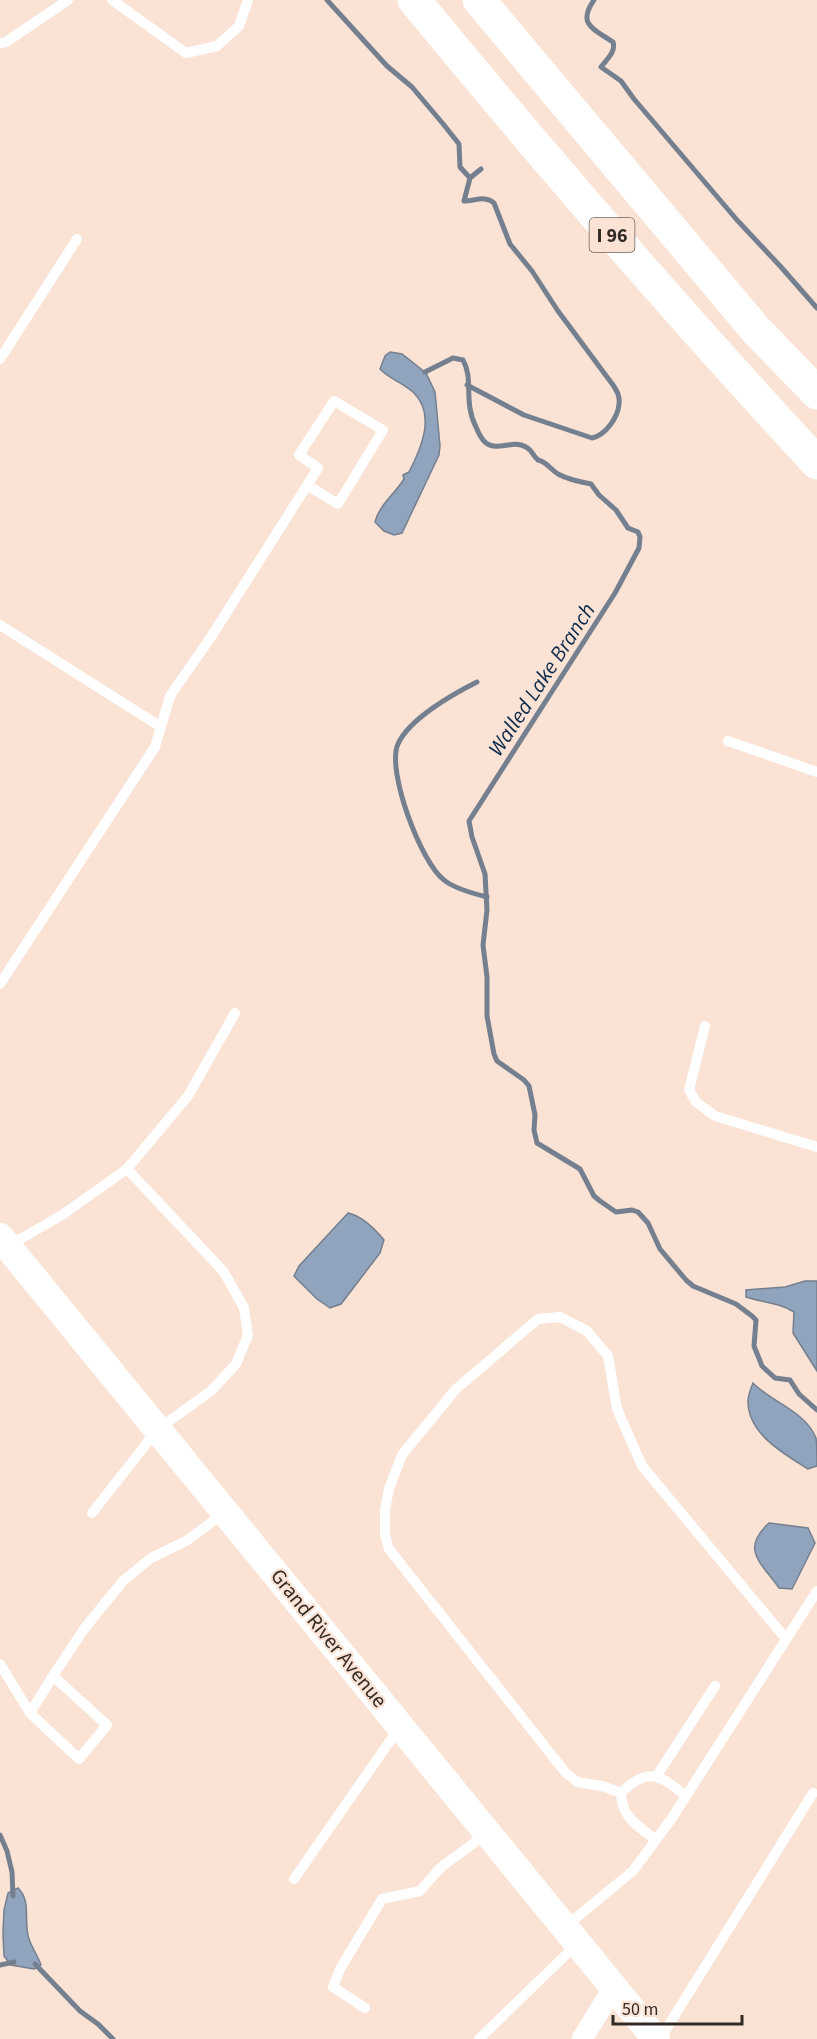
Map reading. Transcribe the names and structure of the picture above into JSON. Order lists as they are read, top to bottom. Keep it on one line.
{"streets":{"highway":["I 96"],"main road":["Grand River Avenue"]},"water":["Walled Lake Branch"],"scale_bar":"50 m"}
